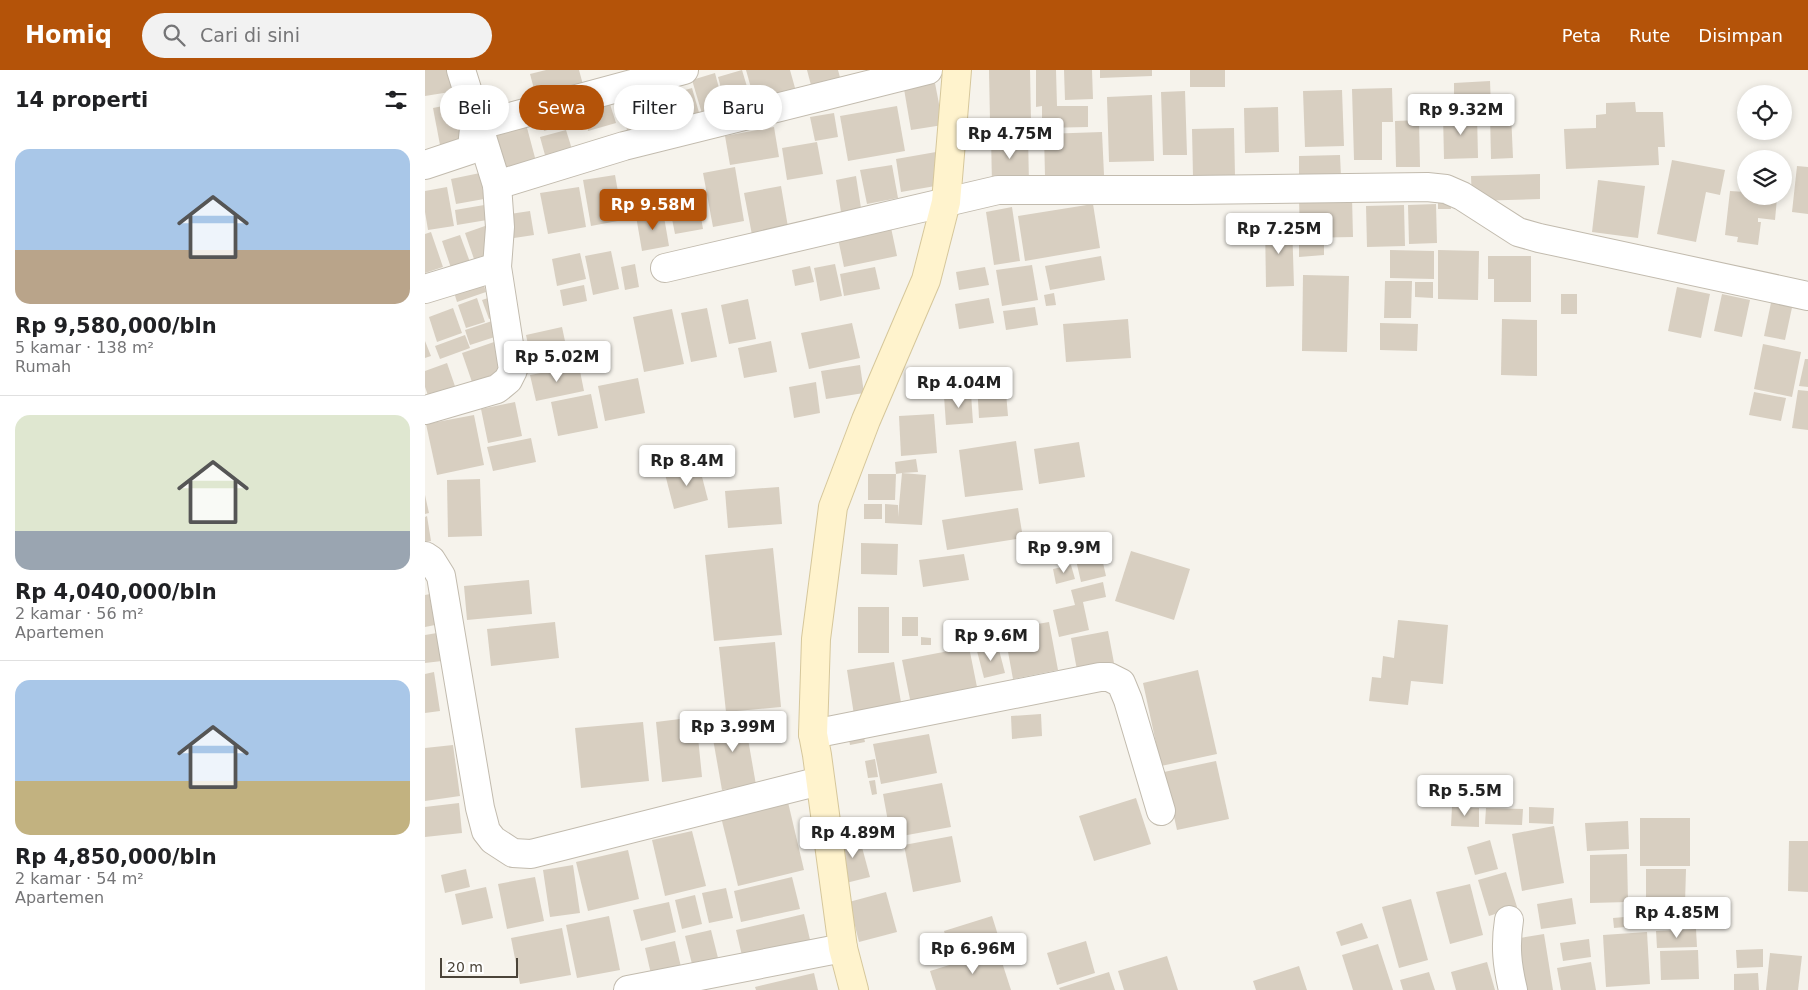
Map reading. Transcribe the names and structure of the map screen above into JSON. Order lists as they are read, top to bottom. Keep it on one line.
{"scale_bar":"20 m","page":{"header":"Homiq","search":"Cari di sini","nav":["Peta","Rute","Disimpan"],"heading":"14 properti","chip":["Beli","Sewa","Filter","Baru"],"price":["Rp 9.32M","Rp 4.75M","Rp 9.58M","Rp 7.25M","Rp 5.02M","Rp 4.04M","Rp 8.4M","Rp 9.9M","Rp 9.6M","Rp 3.99M","Rp 5.5M","Rp 4.89M","Rp 4.85M","Rp 6.96M"],"list":[{"name":"Rp 9,580,000/bln","note":"5 kamar · 138 m² · Rumah"},{"name":"Rp 4,040,000/bln","note":"2 kamar · 56 m² · Apartemen"},{"name":"Rp 4,850,000/bln","note":"2 kamar · 54 m² · Apartemen"}],"scale":"20 m"}}
